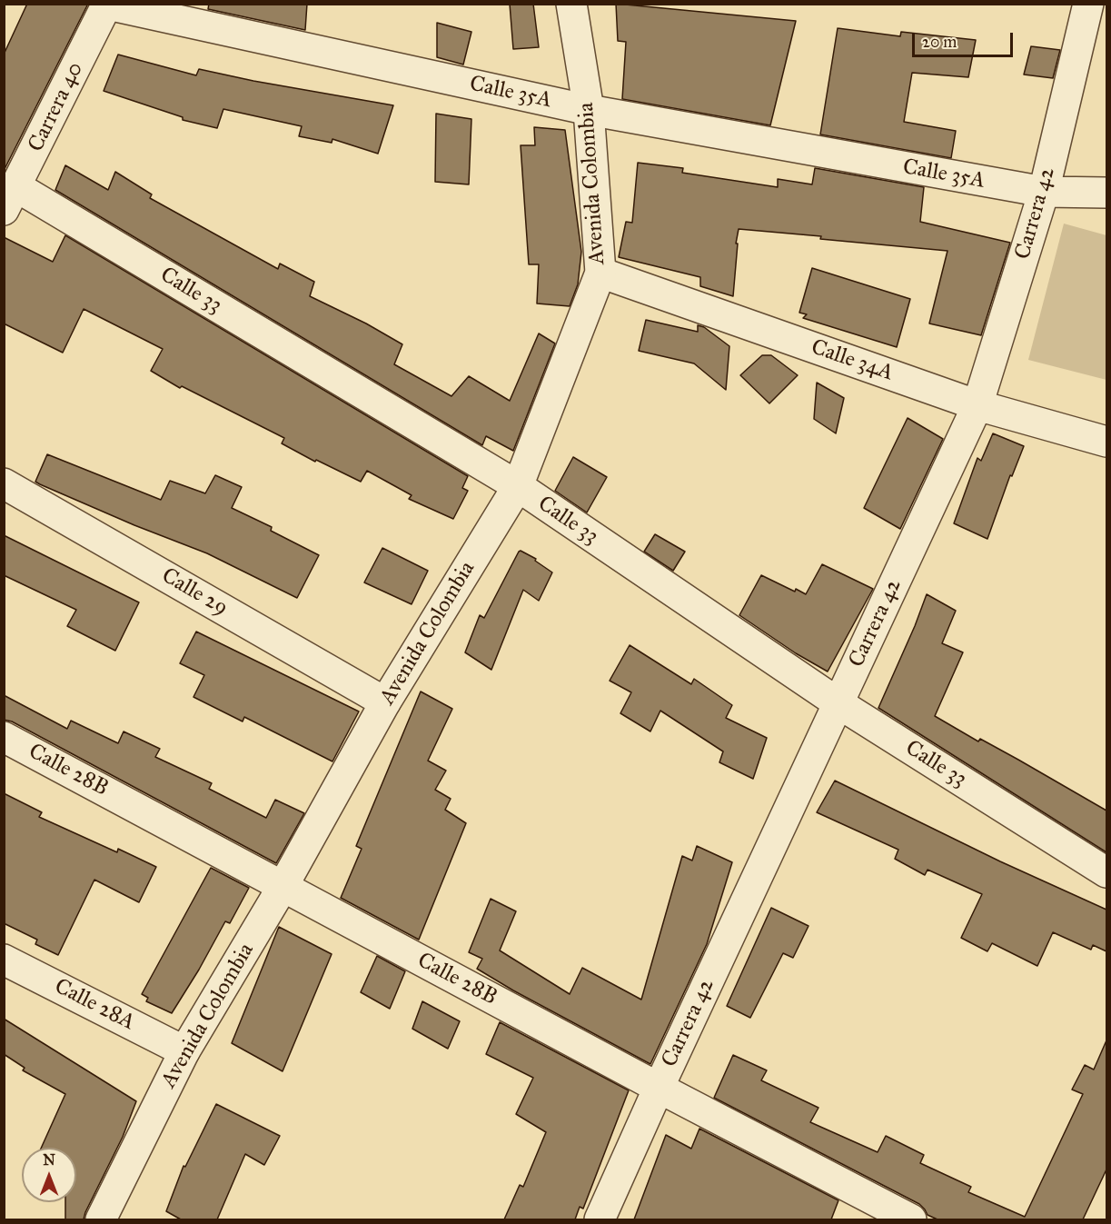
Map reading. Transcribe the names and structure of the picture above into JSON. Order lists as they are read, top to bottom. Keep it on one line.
{"streets":{"street":["Calle 35A","Carrera 40","Avenida Colombia","Carrera 42","Calle 33","Calle 34A","Calle 29","Calle 28B","Calle 28A"]},"crossings":[["Calle 35A","Carrera 40"],["Calle 35A","Avenida Colombia"],["Calle 35A","Carrera 42"],["Carrera 40","Calle 33"],["Avenida Colombia","Calle 33"],["Avenida Colombia","Calle 34A"],["Avenida Colombia","Calle 29"],["Avenida Colombia","Calle 28B"],["Avenida Colombia","Calle 28A"],["Carrera 42","Calle 33"],["Carrera 42","Calle 34A"],["Carrera 42","Calle 28B"]],"scale_bar":"20 m","north":"top"}
